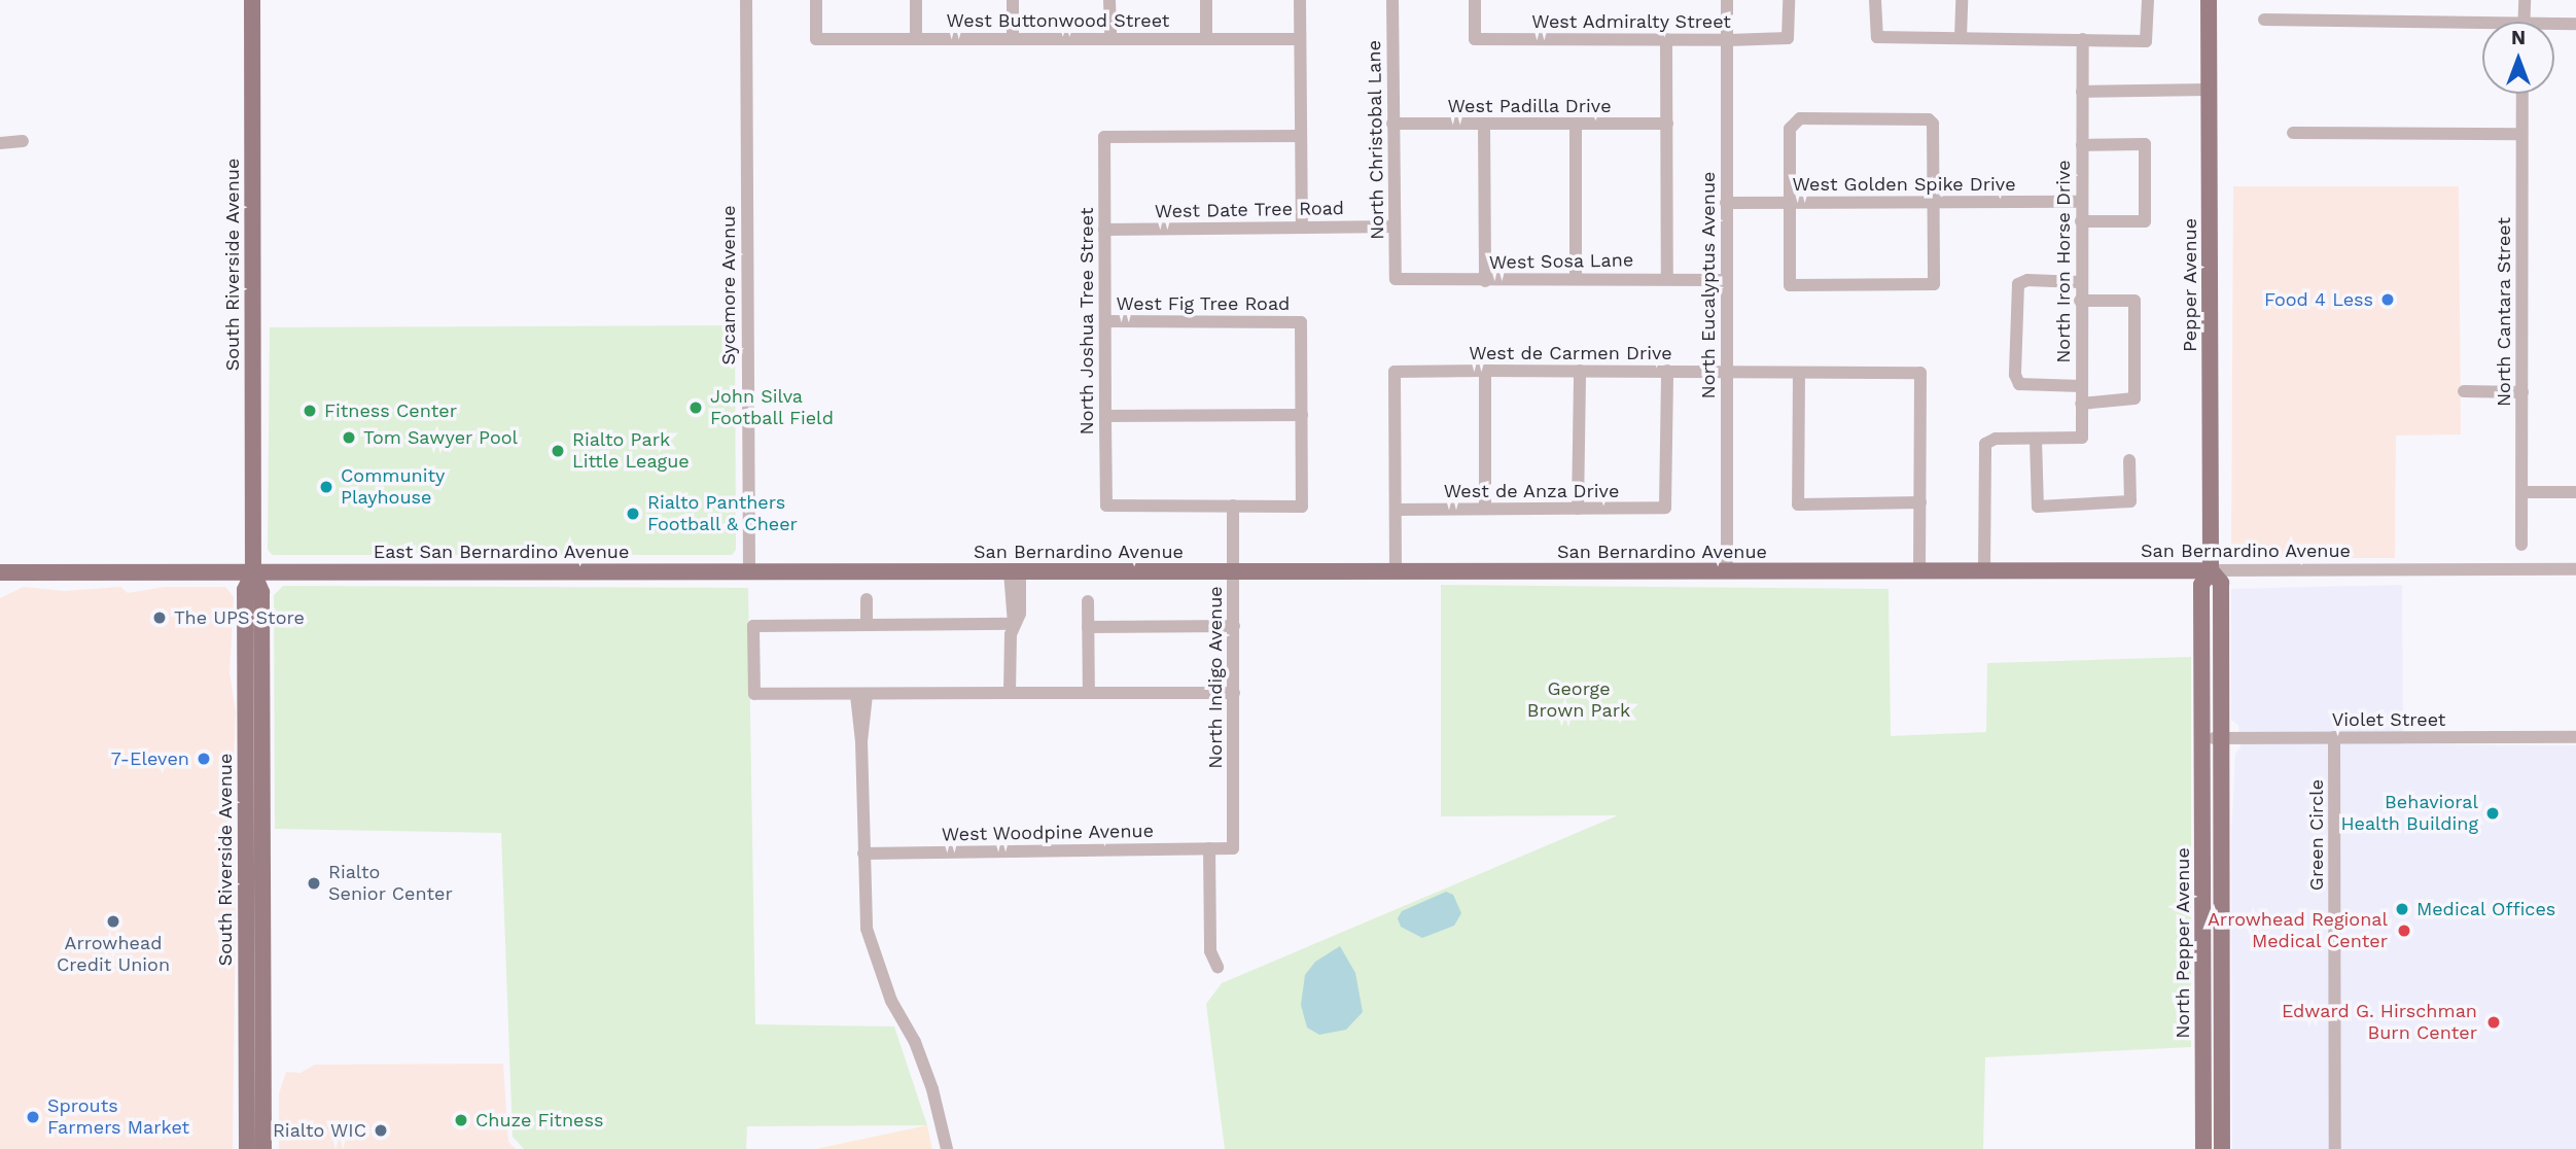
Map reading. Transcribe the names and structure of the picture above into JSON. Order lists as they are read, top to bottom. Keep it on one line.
{"streets":{"main road":["South Riverside Avenue","Pepper Avenue","San Bernardino Avenue","East San Bernardino Avenue","North Pepper Avenue"],"street":["West Buttonwood Street","West Admiralty Street","West Padilla Drive","North Christobal Lane","West Golden Spike Drive","West Date Tree Road","West Sosa Lane","North Iron Horse Drive","Sycamore Avenue","North Eucalyptus Avenue","West Fig Tree Road","North Cantara Street","North Joshua Tree Street","West de Carmen Drive","West de Anza Drive","North Indigo Avenue","Violet Street","West Woodpine Avenue","Green Circle"]},"crossings":[["West Admiralty Street","North Eucalyptus Avenue"],["West Padilla Drive","North Christobal Lane"],["North Christobal Lane","West Date Tree Road"],["North Christobal Lane","West Sosa Lane"],["West Golden Spike Drive","North Iron Horse Drive"],["West Golden Spike Drive","North Eucalyptus Avenue"],["West Date Tree Road","North Joshua Tree Street"],["West Sosa Lane","North Eucalyptus Avenue"],["South Riverside Avenue","East San Bernardino Avenue"],["Sycamore Avenue","San Bernardino Avenue"],["Sycamore Avenue","East San Bernardino Avenue"],["North Eucalyptus Avenue","West de Carmen Drive"],["North Eucalyptus Avenue","San Bernardino Avenue"],["Pepper Avenue","San Bernardino Avenue"],["Pepper Avenue","Violet Street"],["Pepper Avenue","North Pepper Avenue"],["West Fig Tree Road","North Joshua Tree Street"],["North Joshua Tree Street","North Indigo Avenue"],["West de Carmen Drive","West de Anza Drive"],["San Bernardino Avenue","East San Bernardino Avenue"],["San Bernardino Avenue","North Indigo Avenue"],["North Indigo Avenue","West Woodpine Avenue"],["Violet Street","Green Circle"],["Violet Street","North Pepper Avenue"]],"parks":["George Brown Park"],"places":["Food 4 Less","John Silva Football Field","Fitness Center","Tom Sawyer Pool","Rialto Park Little League","Community Playhouse","Rialto Panthers Football & Cheer","The UPS Store","7-Eleven","Behavioral Health Building","Rialto Senior Center","Medical Offices","Arrowhead Credit Union","Arrowhead Regional Medical Center","Edward G. Hirschman Burn Center","Sprouts Farmers Market","Chuze Fitness","Rialto WIC"],"north":"top"}
